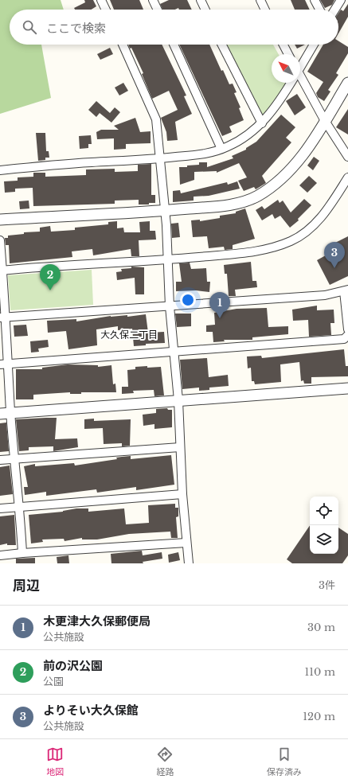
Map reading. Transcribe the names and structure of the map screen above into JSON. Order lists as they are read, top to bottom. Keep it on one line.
{"districts":["大久保二丁目"],"north":"top left","page":{"search":"ここで検索","pins":["3","2","1"],"heading":["周辺","3件"],"list":[{"mark":"1","name":"木更津大久保郵便局","note":"公共施設","value":"30 m"},{"mark":"2","name":"前の沢公園","note":"公園","value":"110 m"},{"mark":"3","name":"よりそい大久保館","note":"公共施設","value":"120 m"}],"nav":["地図","経路","保存済み"]}}
